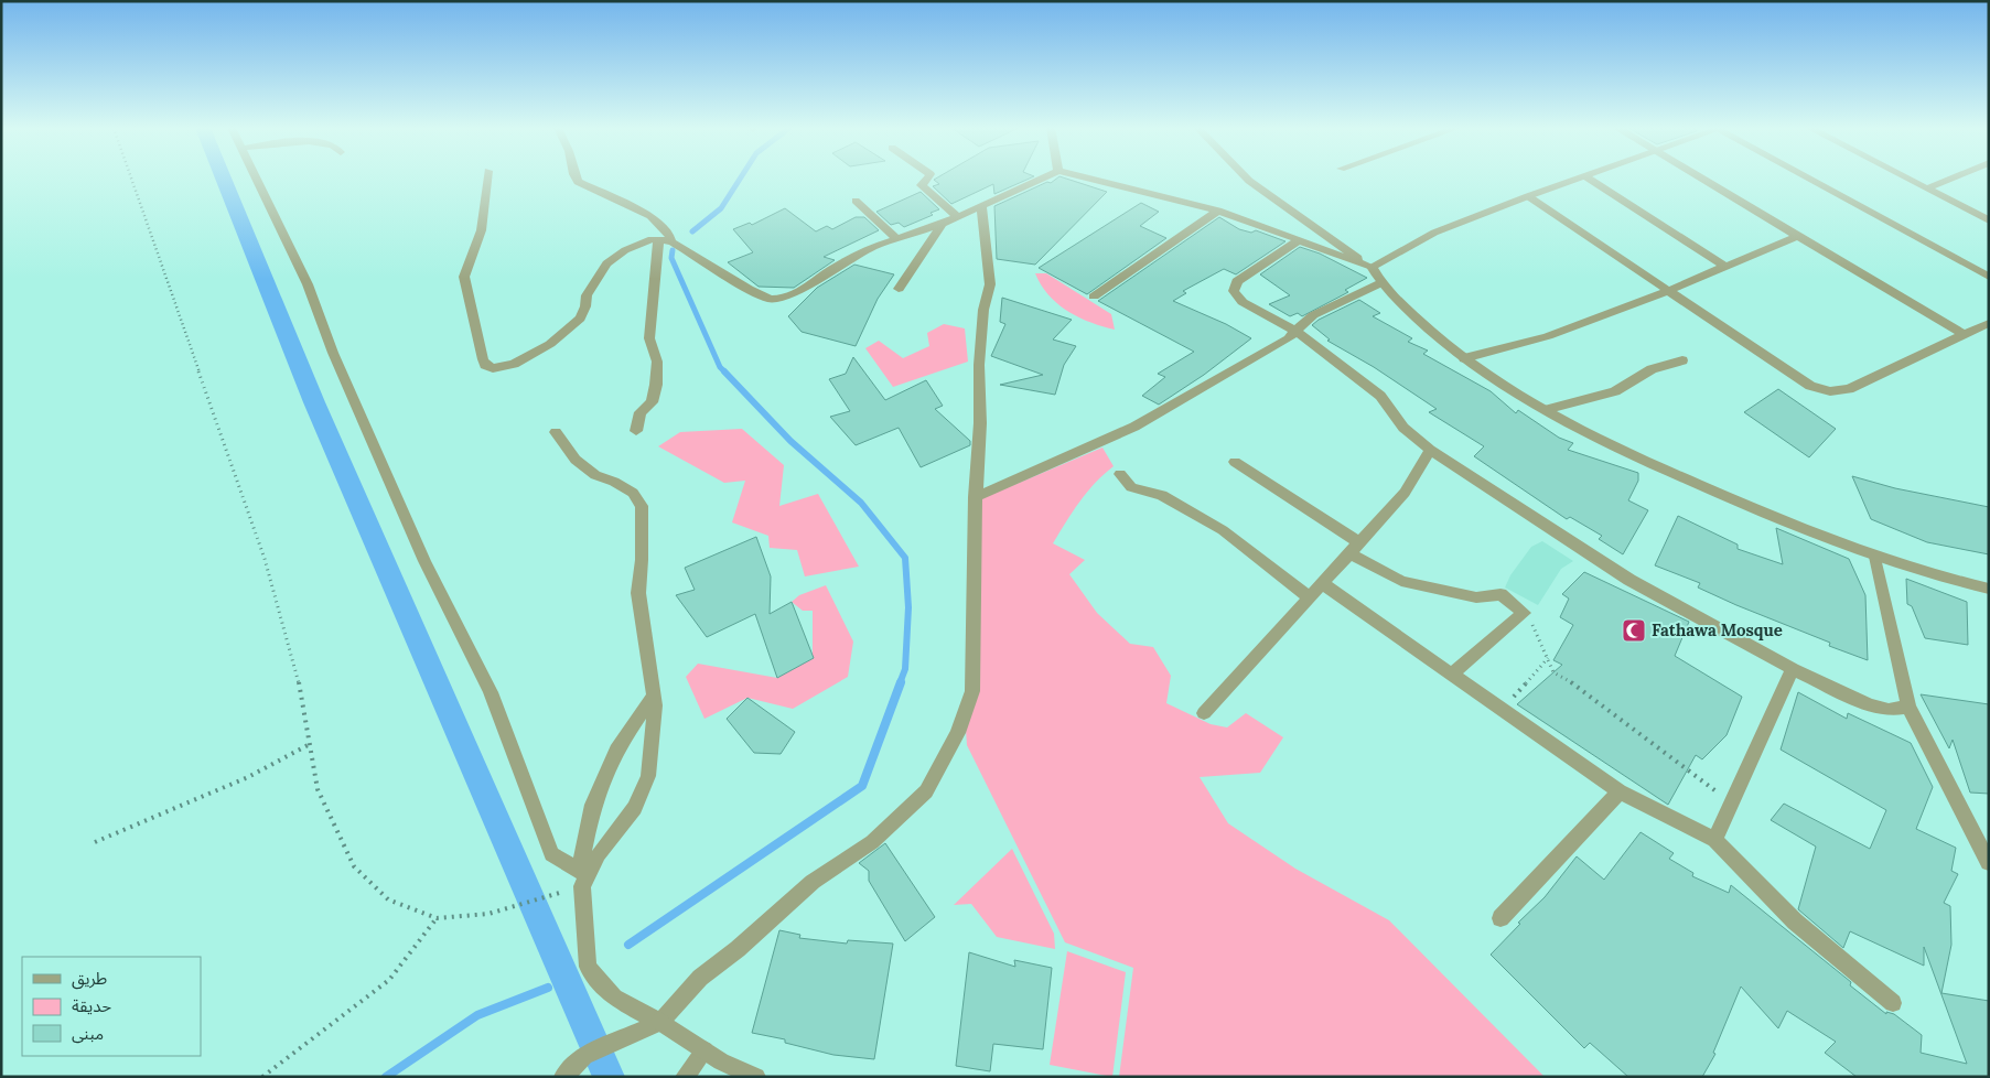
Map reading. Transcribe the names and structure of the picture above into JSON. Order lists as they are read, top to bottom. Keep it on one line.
{"places":{"mosque":["Fathawa Mosque"]},"legend":["طريق","حديقة","مبنى"]}
